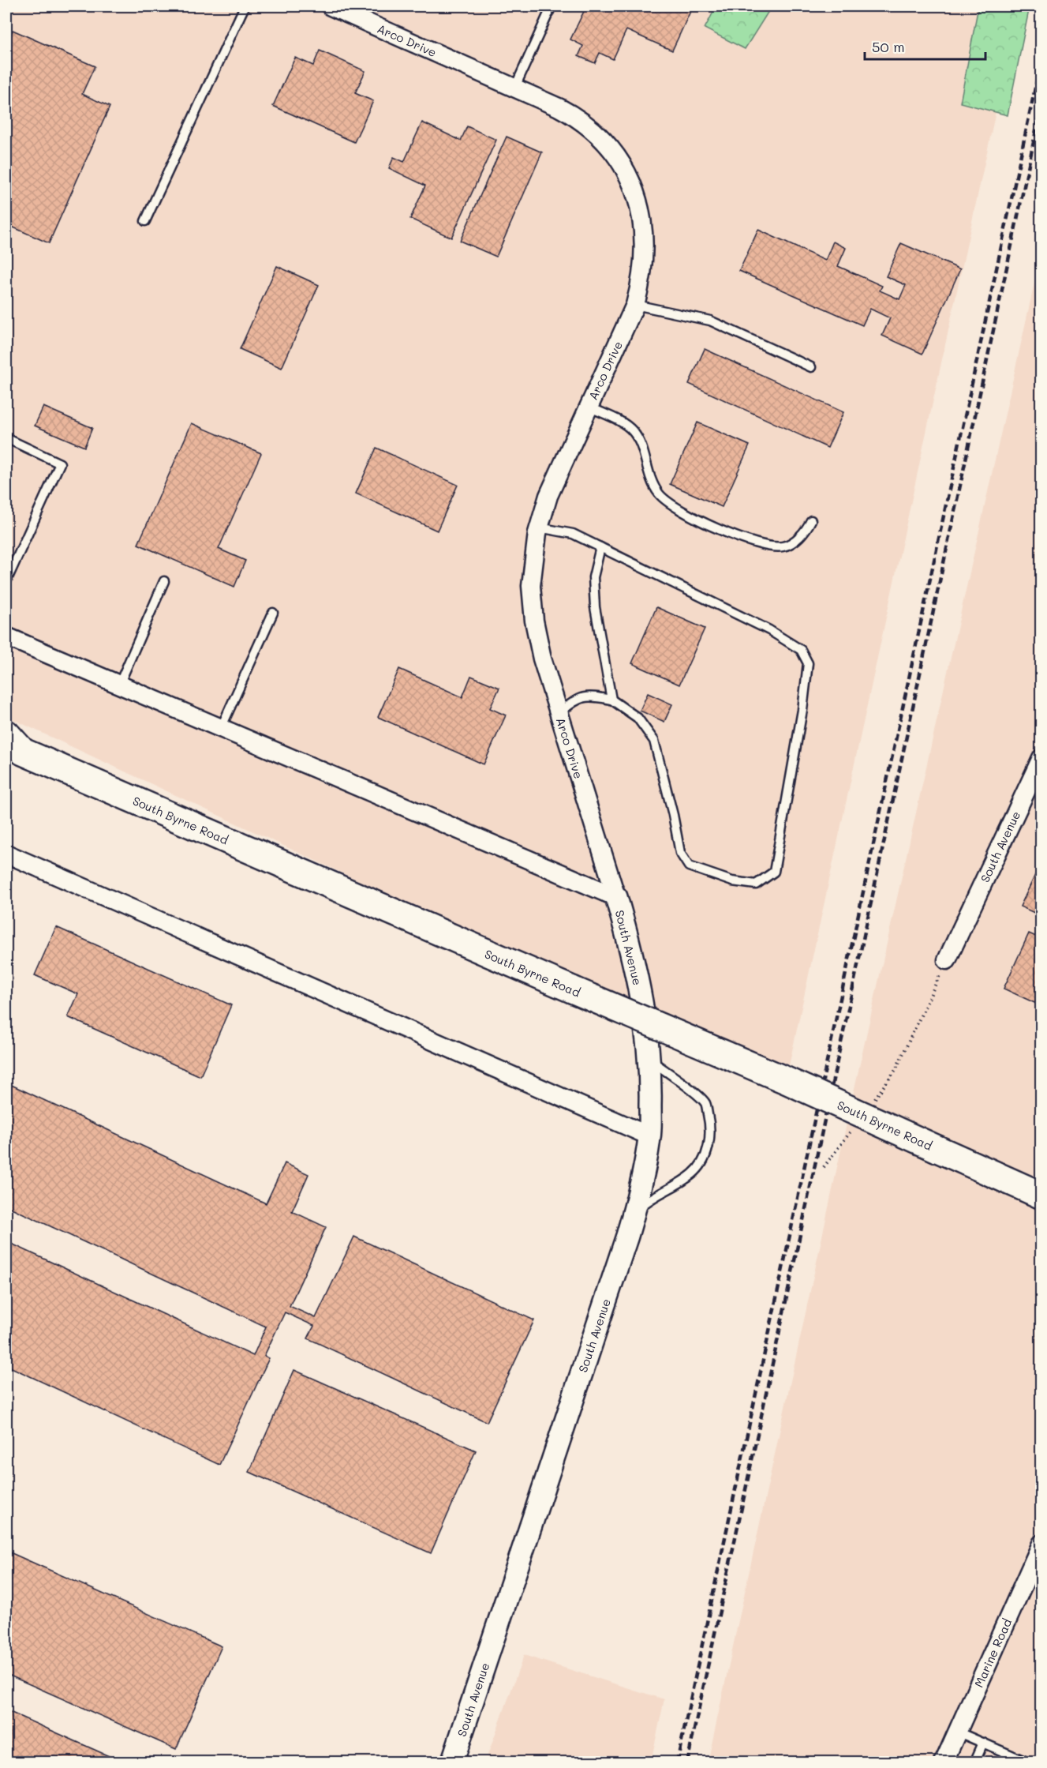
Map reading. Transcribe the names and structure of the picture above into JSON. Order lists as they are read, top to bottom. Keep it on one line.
{"streets":{"main road":["South Byrne Road"],"street":["Arco Drive","South Avenue","Marine Road"]},"crossings":[["Arco Drive","South Avenue"]],"scale_bar":"50 m"}
